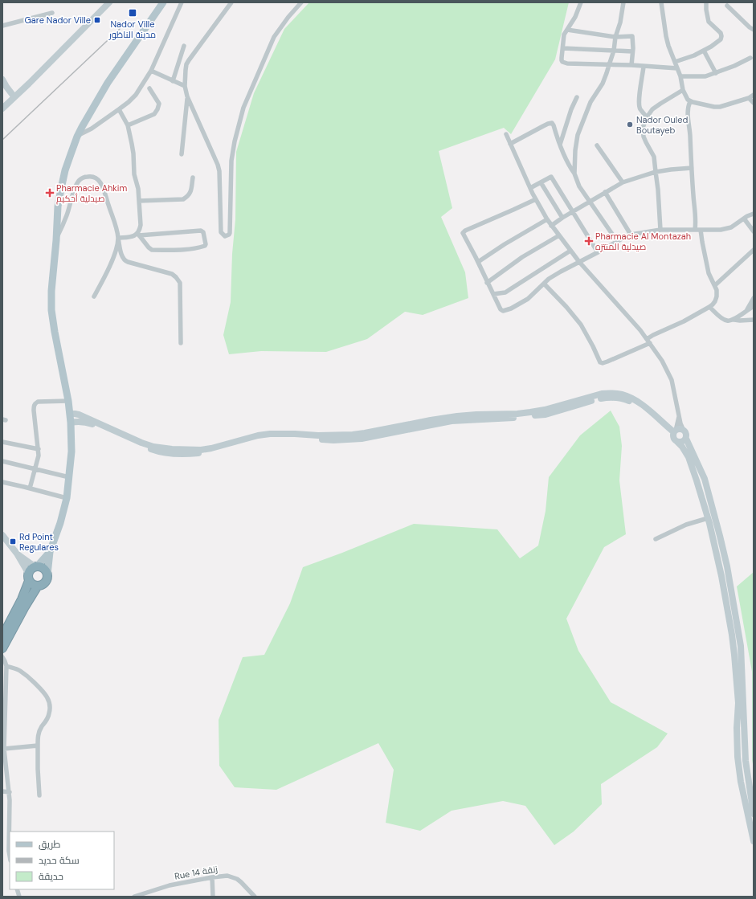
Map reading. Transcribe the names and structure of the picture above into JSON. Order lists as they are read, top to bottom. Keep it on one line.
{"streets":{"street":["Rue 14 زنقة"]},"places":{"transit":["Nador Ville مدينة الناظور","Gare Nador Ville","Rd Point Regulares"],"other":["Nador Ouled Boutayeb"],"health":["Pharmacie Ahkim صيدلية أحكيم","Pharmacie Al Montazah صيدلية المنتزه"]},"legend":["طريق","سكة حديد","حديقة"]}
